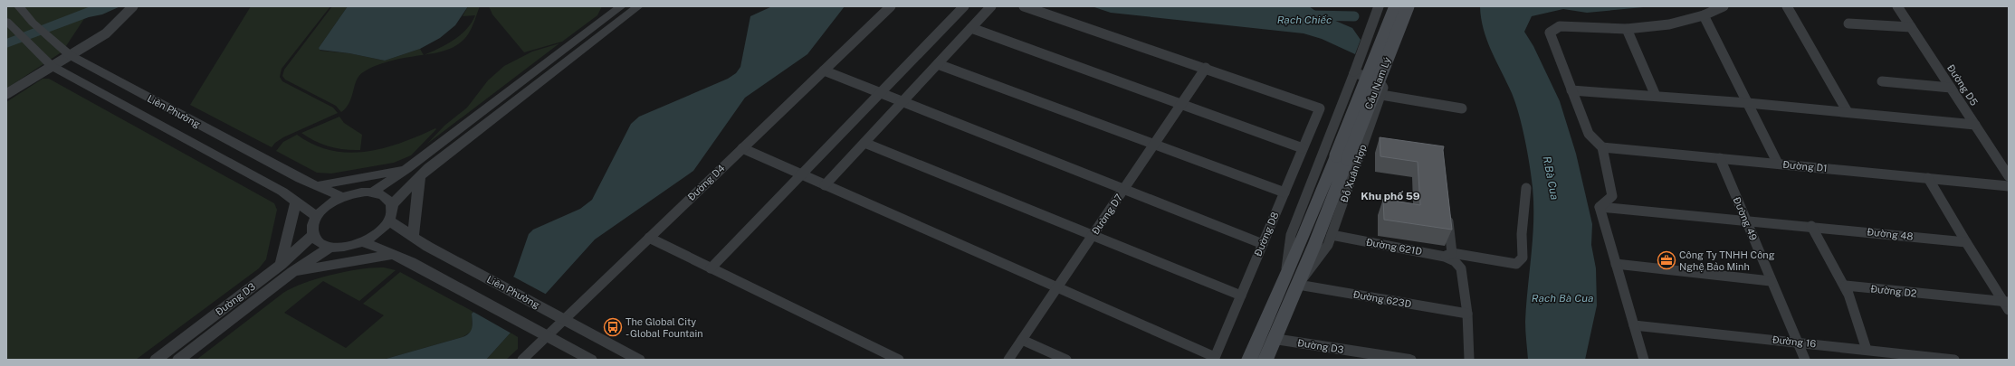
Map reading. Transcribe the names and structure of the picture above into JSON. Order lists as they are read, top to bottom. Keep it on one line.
{"streets":{"main road":["Cầu Nam Lý","Đỗ Xuân Hợp"],"street":["Đường D5","Liên Phường","Đường D1","Đường D4","Đường D7","Đường 49","Đường D8","Đường 48","Đường 621D","Đường D2","Đường D3","Đường 623D","Đường 16"]},"crossings":[["Cầu Nam Lý","Đỗ Xuân Hợp"],["Liên Phường","Đường D4"],["Liên Phường","Đường D3"],["Đường D1","Đường 49"],["Đỗ Xuân Hợp","Đường 621D"],["Đỗ Xuân Hợp","Đường D3"],["Đỗ Xuân Hợp","Đường 623D"],["Đường D7","Đường D8"],["Đường 49","Đường 48"],["Đường 49","Đường 16"]],"districts":["Khu phố 59"],"water":["Rạch Chiếc","R.Bà Cua","Rạch Bà Cua"],"places":{"office":["Công Ty TNHH Công Nghệ Bảo Minh"],"bus stop":["The Global City - Global Fountain"]}}
